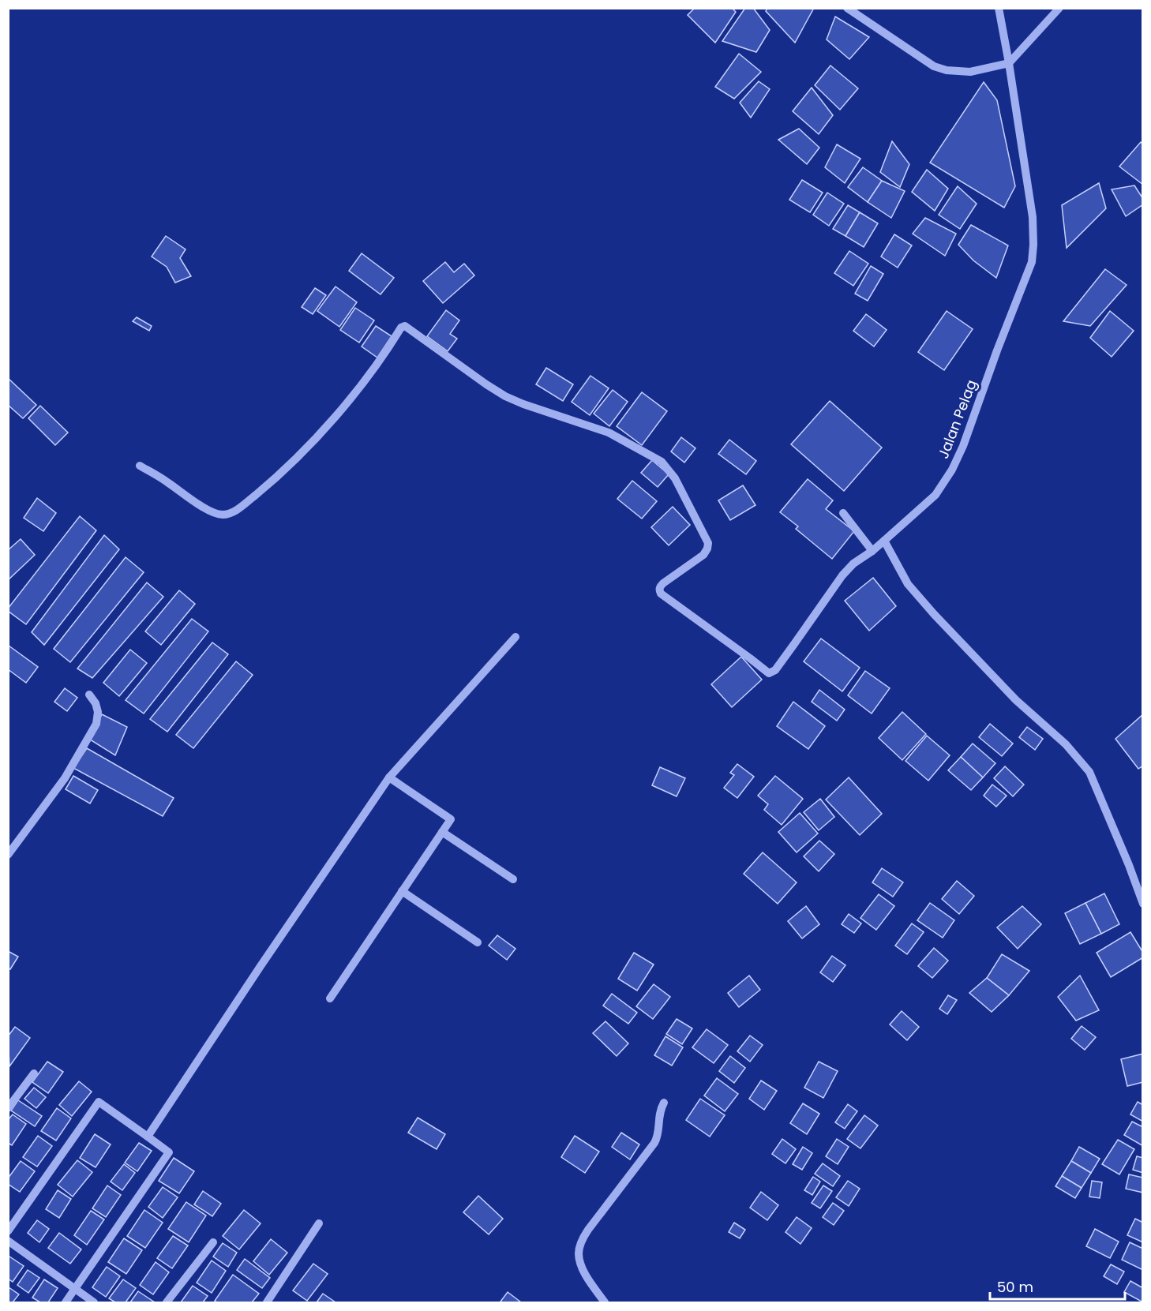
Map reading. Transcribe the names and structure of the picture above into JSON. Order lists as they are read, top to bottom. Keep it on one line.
{"streets":{"street":["Jalan Pelag"]},"scale_bar":"50 m"}
